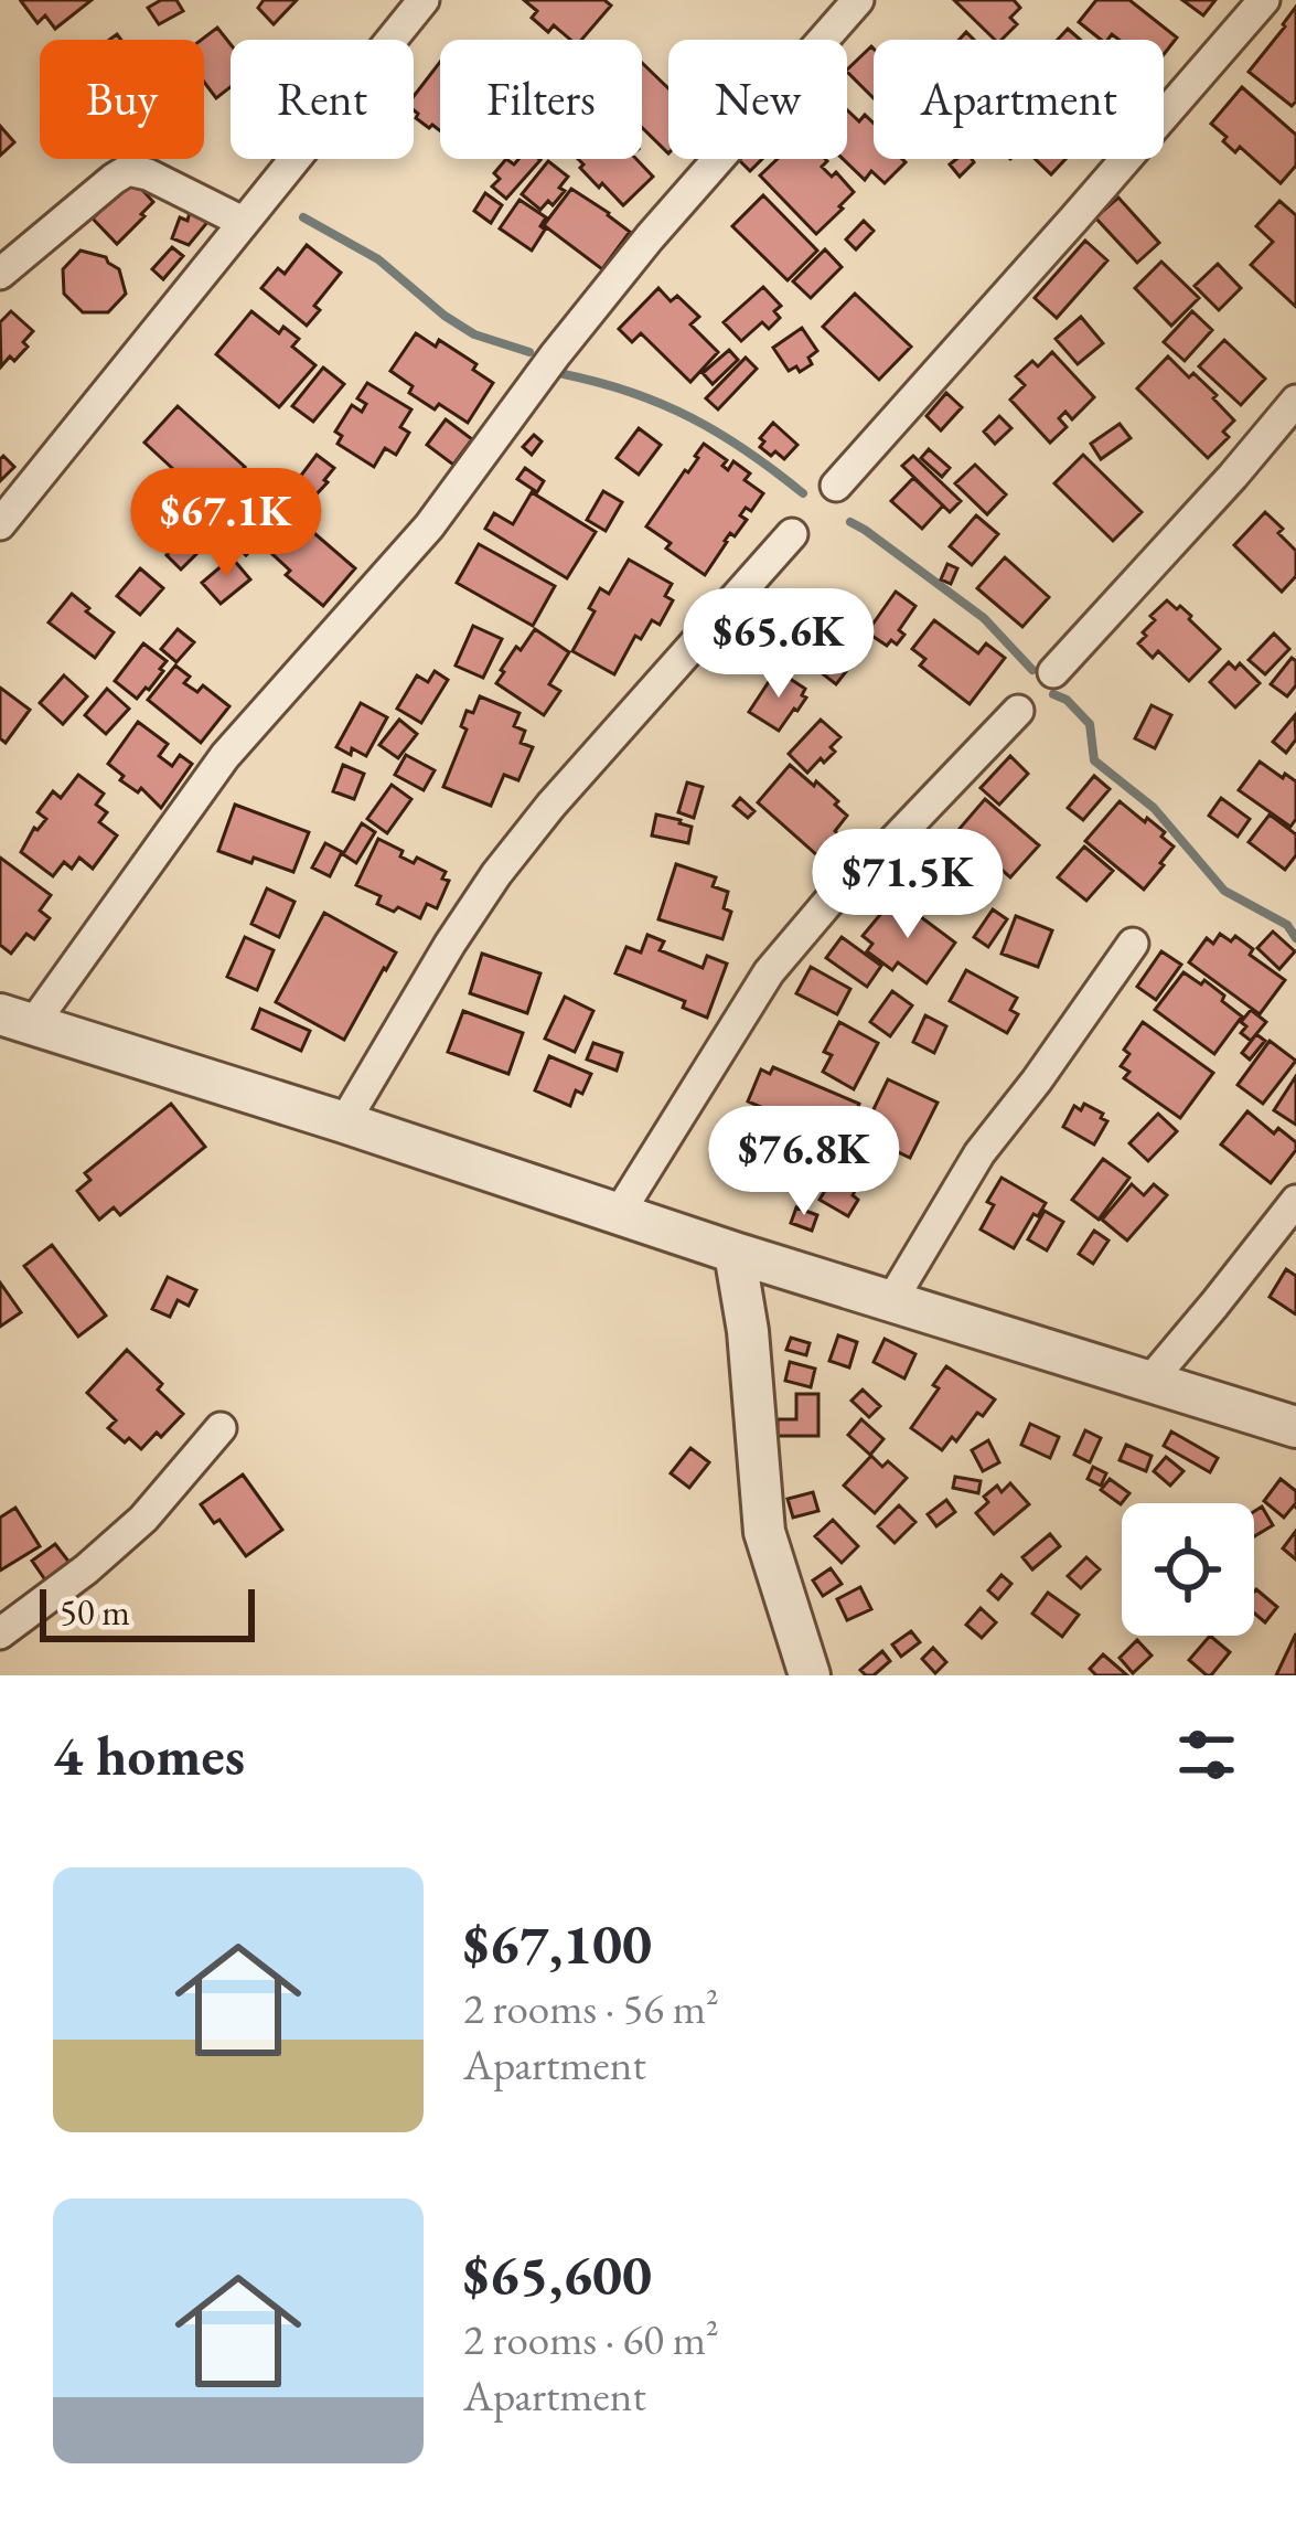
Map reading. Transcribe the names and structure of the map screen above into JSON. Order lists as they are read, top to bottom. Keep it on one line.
{"scale_bar":"50 m","page":{"chip":["Buy","Rent","Filters","New","Apartment"],"price":["$67.1K","$65.6K","$71.5K","$76.8K"],"scale":"50 m","heading":"4 homes","list":[{"name":"$67,100","note":"2 rooms · 56 m² · Apartment"},{"name":"$65,600","note":"2 rooms · 60 m² · Apartment"}]}}
